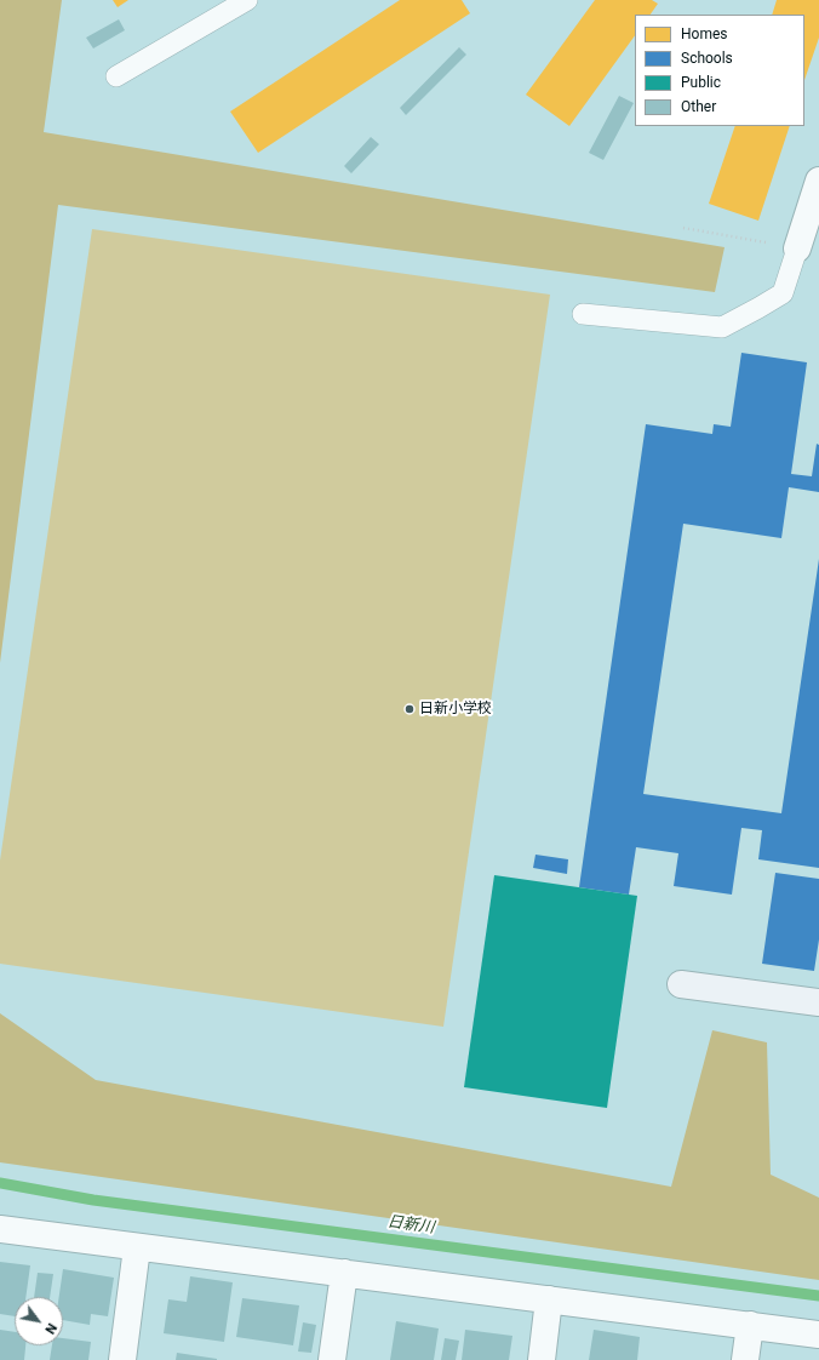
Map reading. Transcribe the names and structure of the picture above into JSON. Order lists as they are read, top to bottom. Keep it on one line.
{"water":["日新川"],"places":["日新小学校"],"legend":["Homes","Schools","Public","Other"],"north":"bottom right"}
